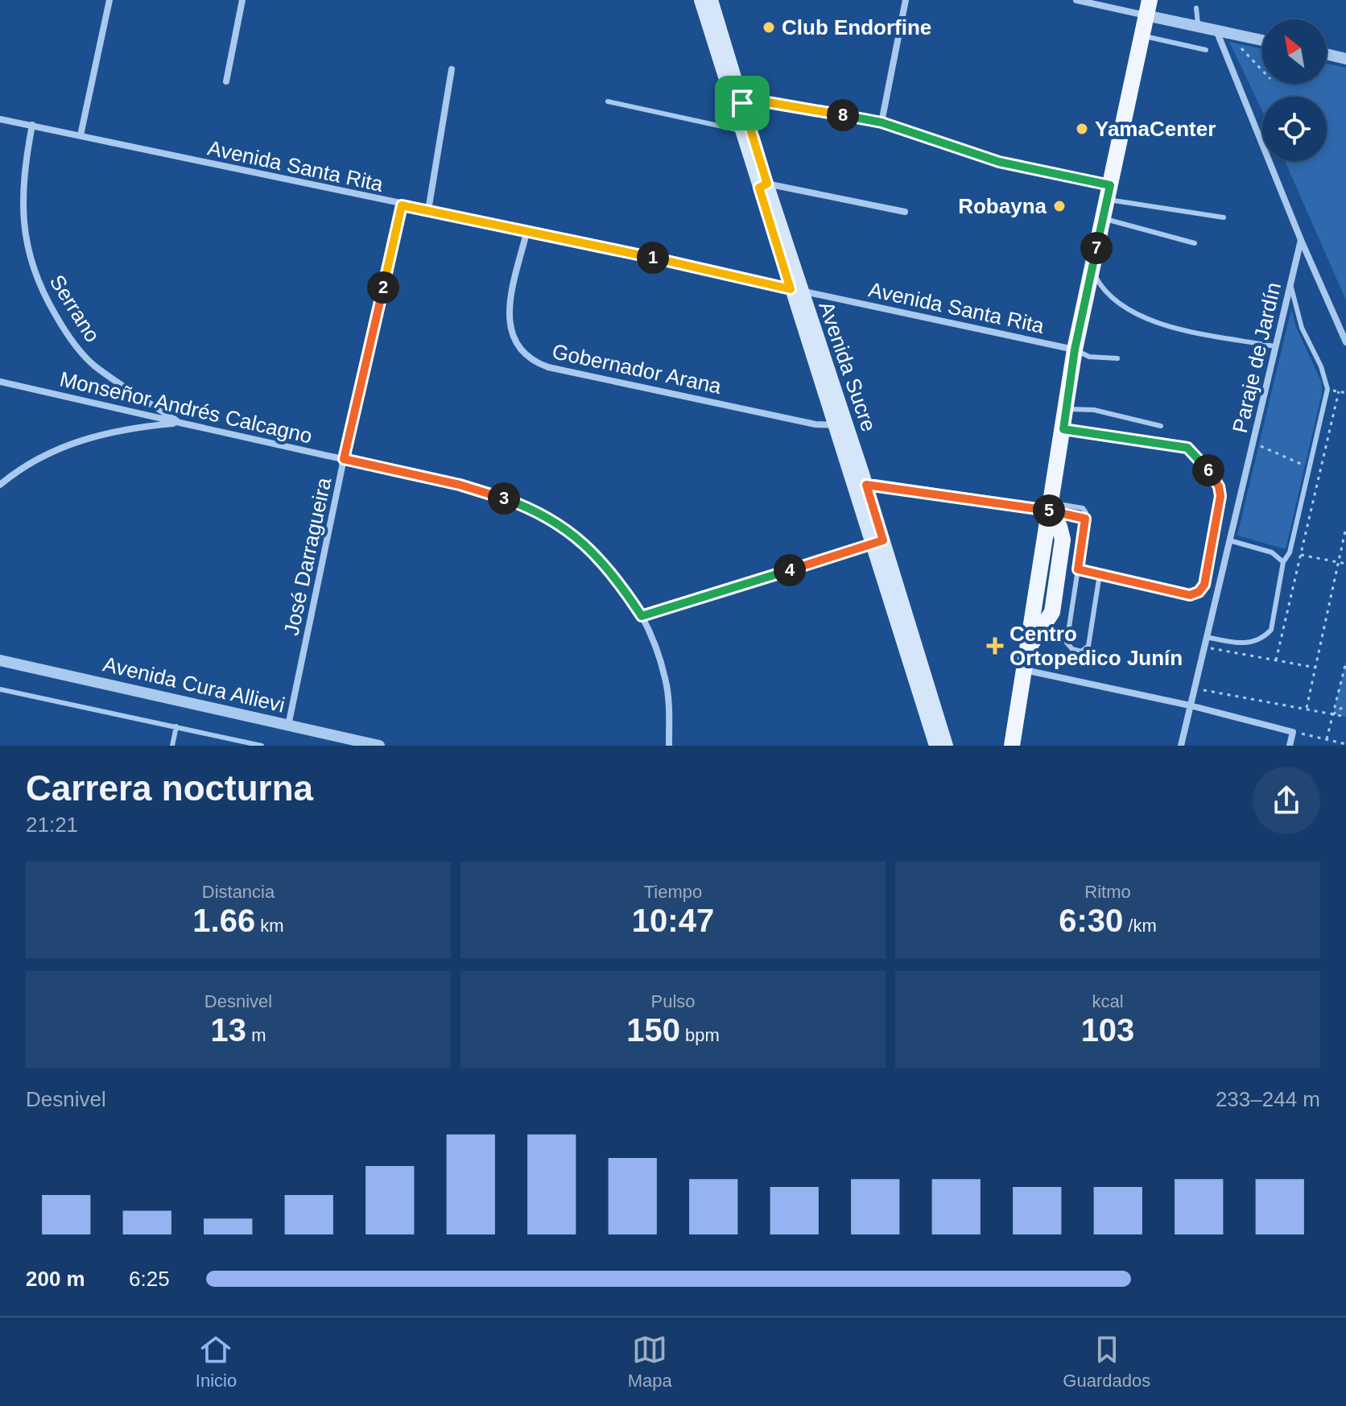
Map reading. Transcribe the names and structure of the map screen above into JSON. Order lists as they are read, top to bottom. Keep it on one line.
{"streets":{"main road":["Avenida Sucre"],"street":["Avenida Santa Rita","Serrano","Paraje de Jardín","Gobernador Arana","Monseñor Andrés Calcagno","José Darragueira","Avenida Cura Allievi"]},"crossings":[["Avenida Santa Rita","Serrano"],["Avenida Santa Rita","Avenida Sucre"],["Avenida Santa Rita","Gobernador Arana"],["Avenida Santa Rita","José Darragueira"],["Serrano","Monseñor Andrés Calcagno"],["Avenida Sucre","Gobernador Arana"],["Monseñor Andrés Calcagno","José Darragueira"],["José Darragueira","Avenida Cura Allievi"]],"places":{"other":["Club Endorfine","YamaCenter","Robayna"],"health":["Centro Ortopedico Junín"]},"north":"top left","page":{"pins":["8","7","1","2","6","3","5","4"],"heading":["Carrera nocturna","21:21"],"stats":[["Distancia","1.66 km"],["Tiempo","10:47"],["Ritmo","6:30 /km"],["Desnivel","13 m"],["Pulso","150 bpm"],["kcal","103"]],"chart":["Desnivel","233–244 m"],"list":[{"name":"200 m","note":"6:25"}],"tabs":["Inicio","Mapa","Guardados"]}}
